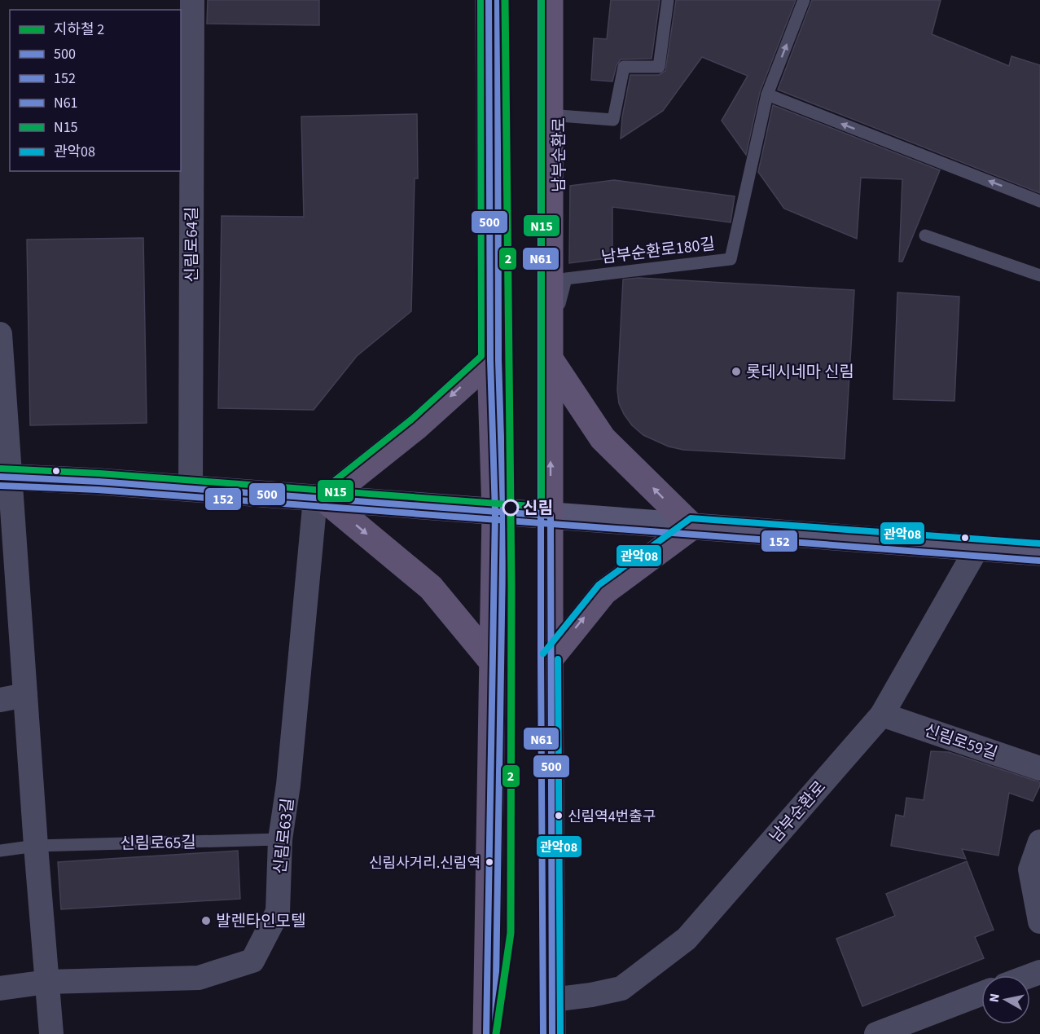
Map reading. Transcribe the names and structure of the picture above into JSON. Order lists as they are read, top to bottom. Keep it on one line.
{"streets":{"main road":["남부순환로"],"street":["신림로64길","신림로59길","신림로63길"],"lane":["남부순환로180길","신림로65길"]},"crossings":[["남부순환로","남부순환로180길"],["남부순환로","신림로59길"],["신림로63길","신림로65길"]],"places":["롯데시네마 신림","신림","신림역4번출구","신림사거리.신림역","발렌타인모텔"],"lines":["metro line 2","transit line 500","transit line N61","transit line N15","transit line 152","transit line 관악08"],"legend":["지하철 2","500","152","N61","N15","관악08"],"north":"left"}
